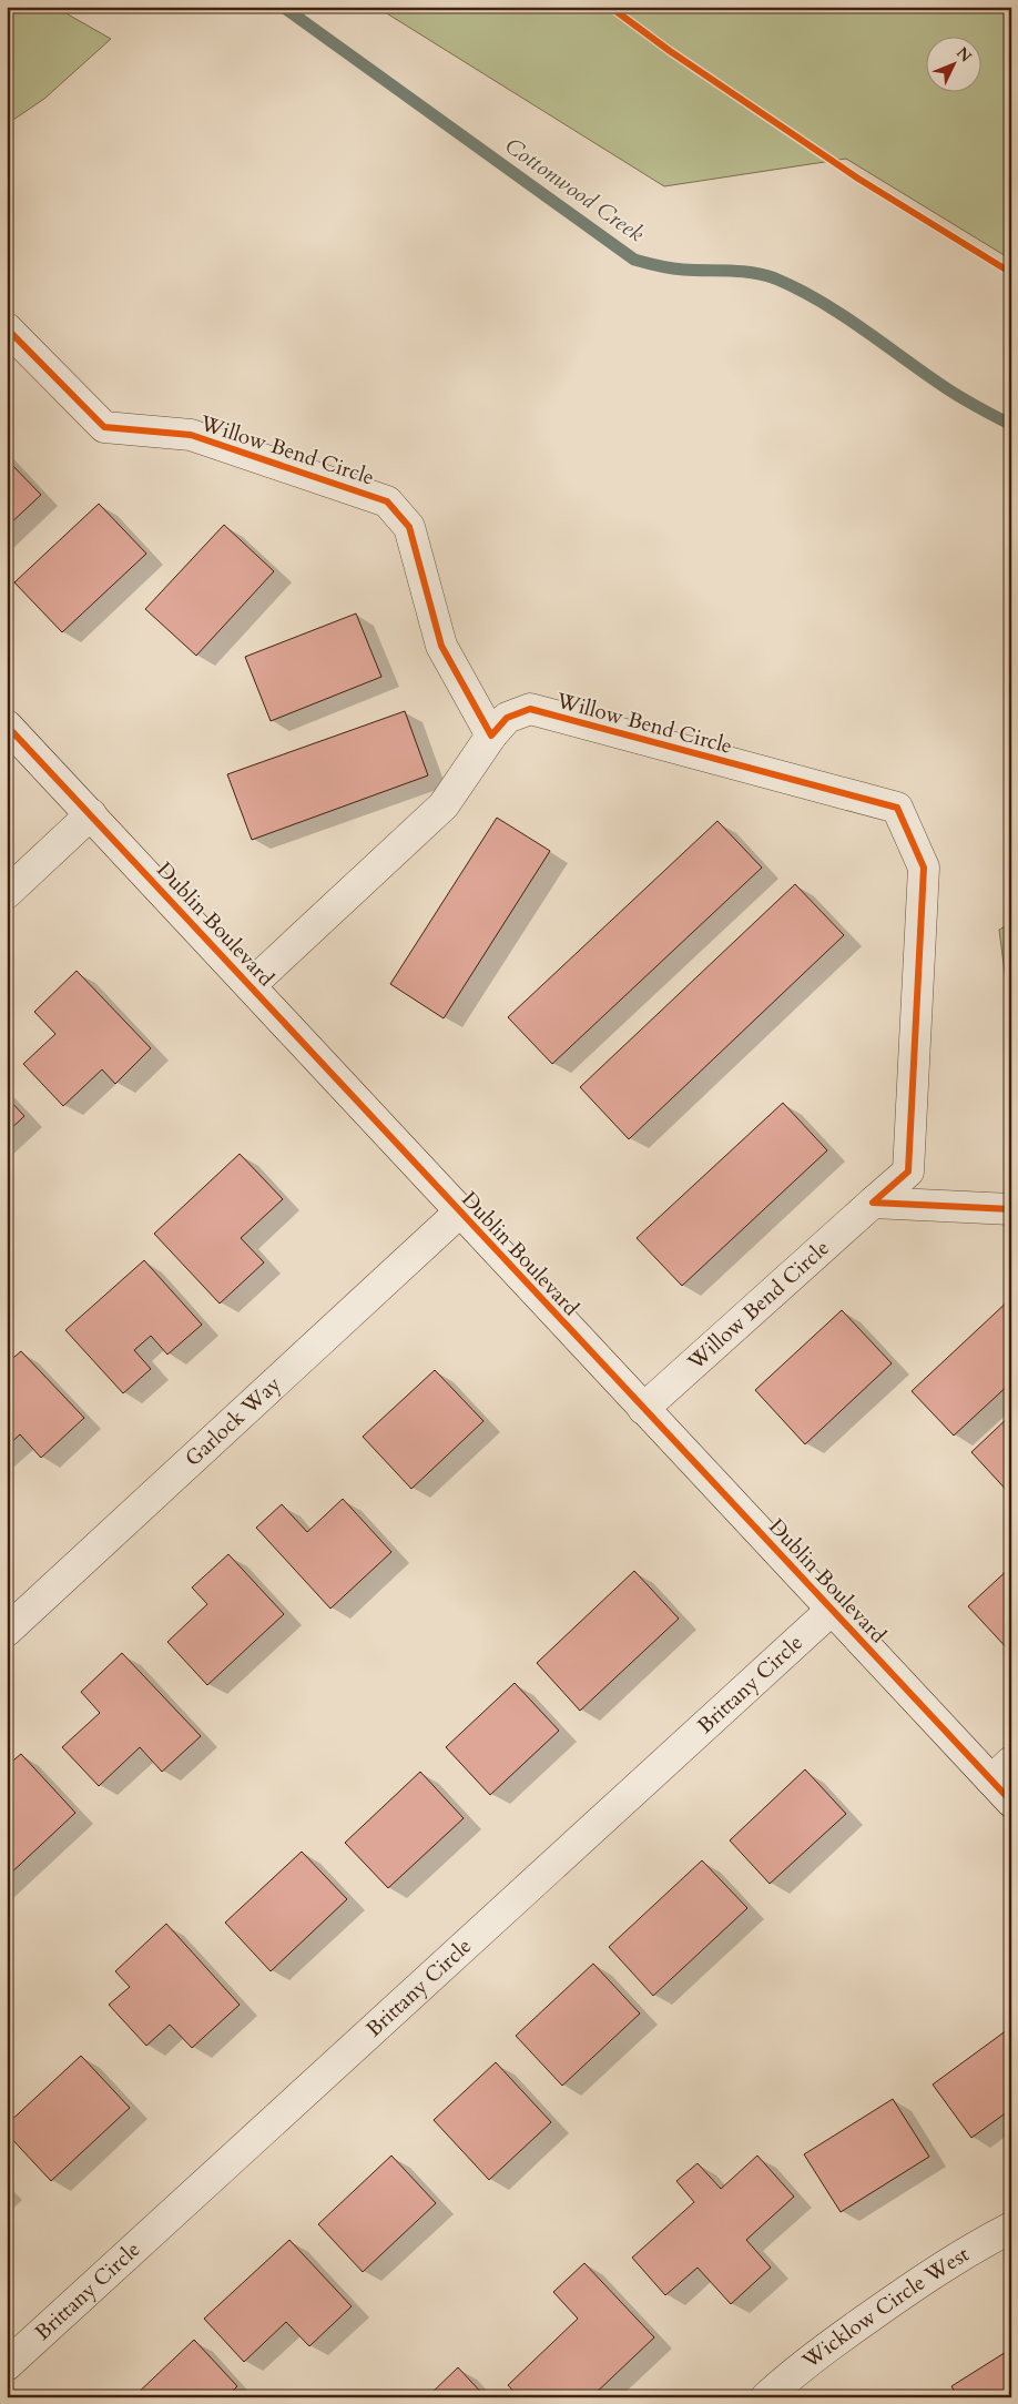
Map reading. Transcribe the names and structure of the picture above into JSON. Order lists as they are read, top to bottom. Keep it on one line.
{"streets":{"street":["Willow Bend Circle","Dublin Boulevard","Garlock Way","Brittany Circle","Wicklow Circle West"]},"crossings":[["Willow Bend Circle","Dublin Boulevard"],["Dublin Boulevard","Garlock Way"],["Dublin Boulevard","Brittany Circle"]],"water":["Cottonwood Creek"],"north":"top right"}
